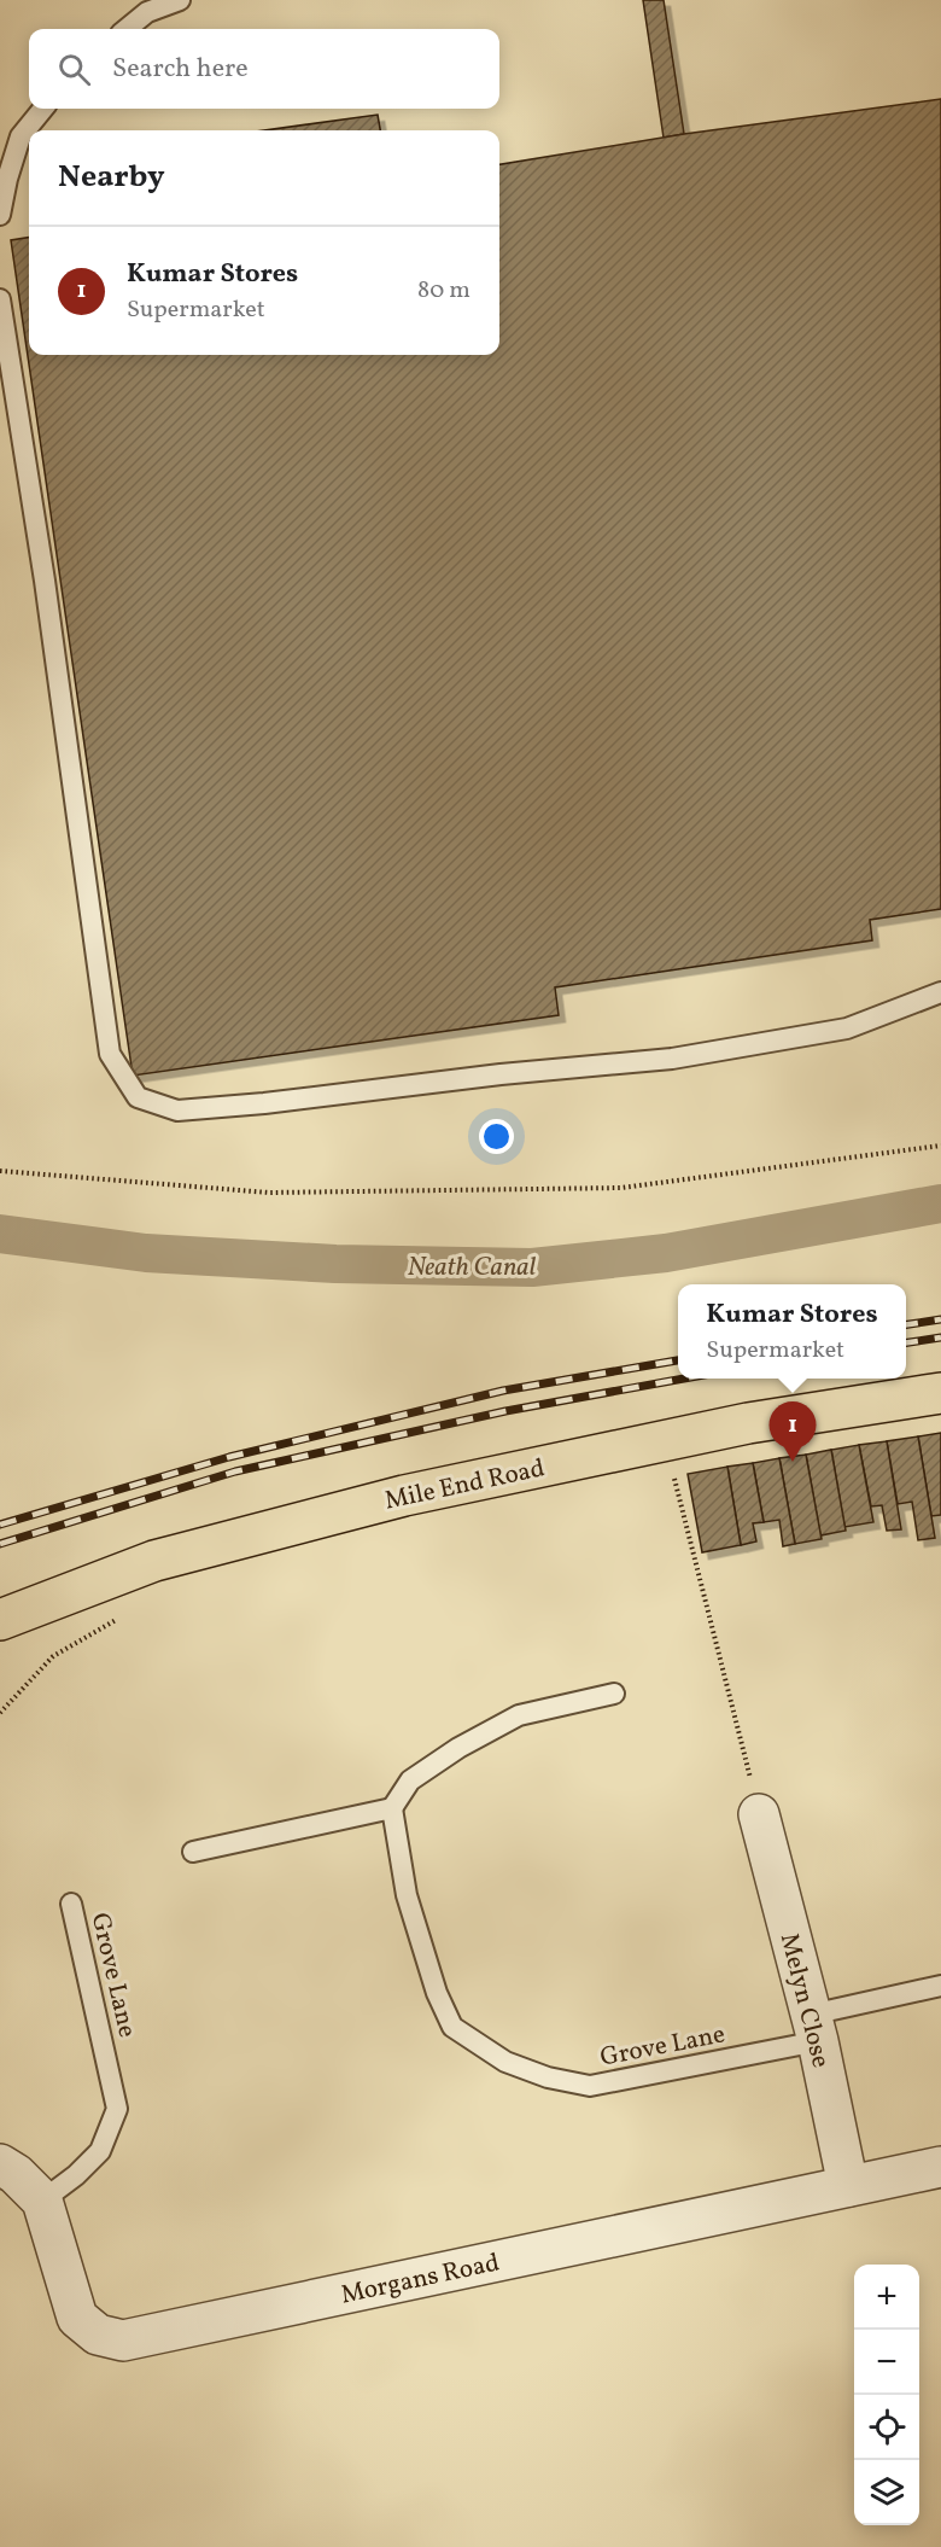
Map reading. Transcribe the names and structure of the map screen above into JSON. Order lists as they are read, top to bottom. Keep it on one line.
{"streets":{"main road":["Mile End Road"],"street":["Melyn Close","Morgans Road"],"lane":["Grove Lane"]},"crossings":[["Grove Lane","Melyn Close"],["Grove Lane","Morgans Road"],["Melyn Close","Morgans Road"]],"water":["Neath Canal"],"page":{"search":"Search here","heading":"Nearby","list":[{"mark":"1","name":"Kumar Stores","note":"Supermarket","value":"80 m"}],"popup":["Kumar Stores","Supermarket"],"pins":"1","map_buttons":["+","−"]}}
